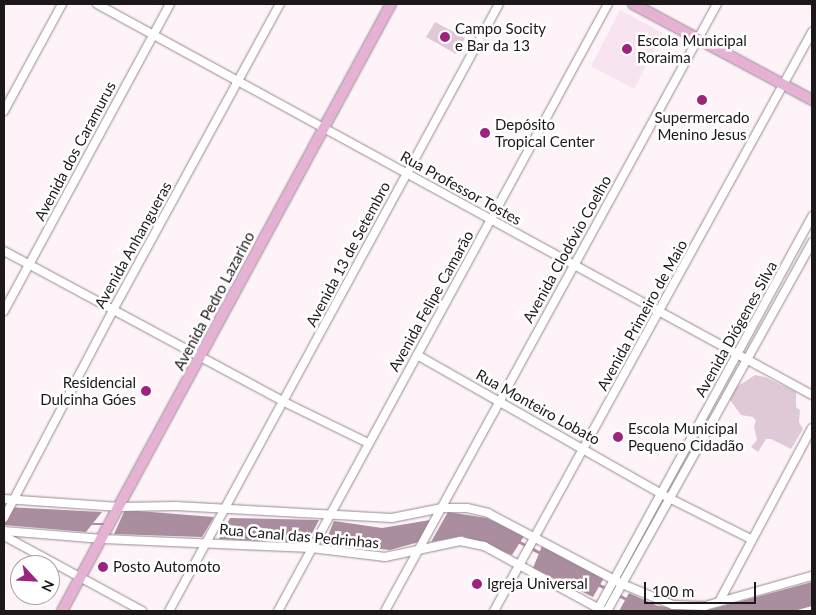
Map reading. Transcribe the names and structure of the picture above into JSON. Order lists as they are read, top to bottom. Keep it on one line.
{"streets":{"main road":["Avenida Pedro Lazarino"],"street":["Avenida dos Caramurus","Rua Professor Tostes","Avenida Anhangueras","Avenida Clodóvio Coelho","Avenida 13 de Setembro","Avenida Felipe Camarão","Avenida Primeiro de Maio","Avenida Diógenes Silva","Rua Monteiro Lobato","Rua Canal das Pedrinhas"]},"crossings":[["Avenida dos Caramurus","Rua Professor Tostes"],["Rua Professor Tostes","Avenida Anhangueras"],["Rua Professor Tostes","Avenida Clodóvio Coelho"],["Rua Professor Tostes","Avenida 13 de Setembro"],["Rua Professor Tostes","Avenida Pedro Lazarino"],["Rua Professor Tostes","Avenida Felipe Camarão"],["Rua Professor Tostes","Avenida Primeiro de Maio"],["Rua Professor Tostes","Avenida Diógenes Silva"],["Avenida Anhangueras","Rua Canal das Pedrinhas"],["Avenida Clodóvio Coelho","Rua Monteiro Lobato"],["Avenida Clodóvio Coelho","Rua Canal das Pedrinhas"],["Avenida 13 de Setembro","Rua Canal das Pedrinhas"],["Avenida Pedro Lazarino","Rua Canal das Pedrinhas"],["Avenida Felipe Camarão","Rua Monteiro Lobato"],["Avenida Felipe Camarão","Rua Canal das Pedrinhas"],["Avenida Primeiro de Maio","Rua Monteiro Lobato"],["Avenida Primeiro de Maio","Rua Canal das Pedrinhas"],["Avenida Diógenes Silva","Rua Monteiro Lobato"],["Avenida Diógenes Silva","Rua Canal das Pedrinhas"]],"places":["Campo Socity e Bar da 13","Escola Municipal Roraima","Supermercado Menino Jesus","Depósito Tropical Center","Residencial Dulcinha Góes","Escola Municipal Pequeno Cidadão","Posto Automoto","Igreja Universal"],"scale_bar":"100 m","north":"bottom right"}
